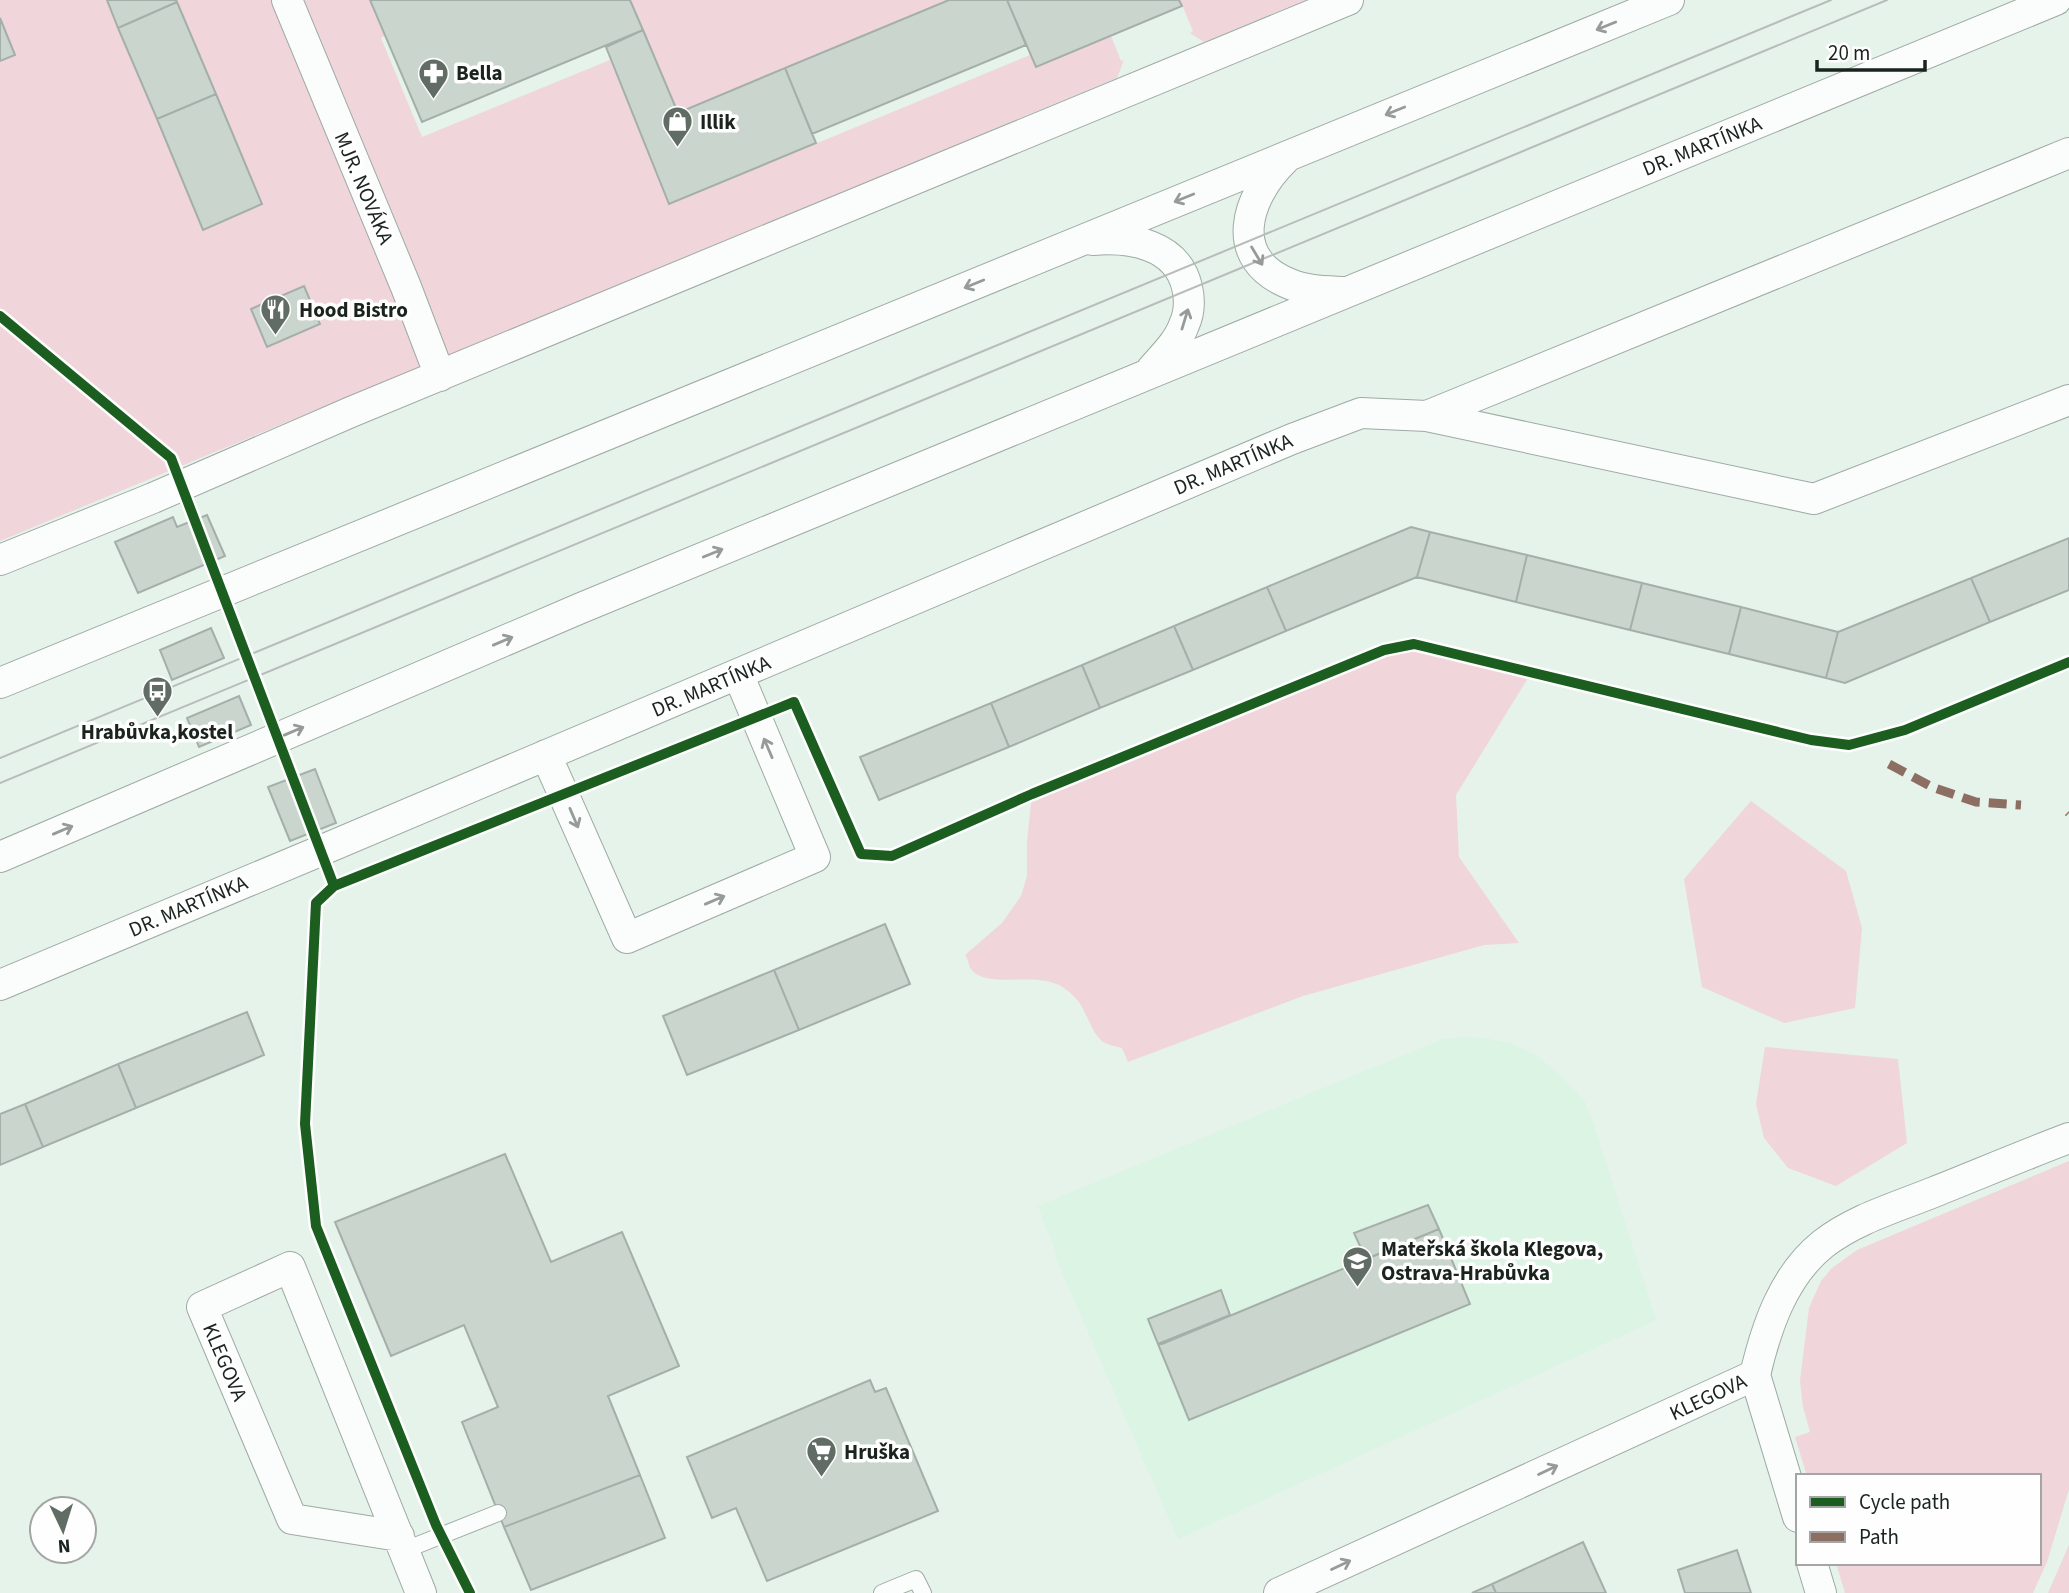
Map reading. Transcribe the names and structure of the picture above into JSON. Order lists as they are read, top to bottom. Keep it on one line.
{"streets":{"street":["DR. MARTÍNKA","MJR. NOVÁKA","KLEGOVA"]},"places":{"pharmacy":["Bella"],"shop":["Illik"],"restaurant":["Hood Bistro"],"bus stop":["Hrabůvka,kostel"],"school or university":["Mateřská škola Klegova, Ostrava-Hrabůvka"],"supermarket":["Hruška"]},"legend":["Cycle path","Path"],"scale_bar":"20 m","north":"bottom"}
